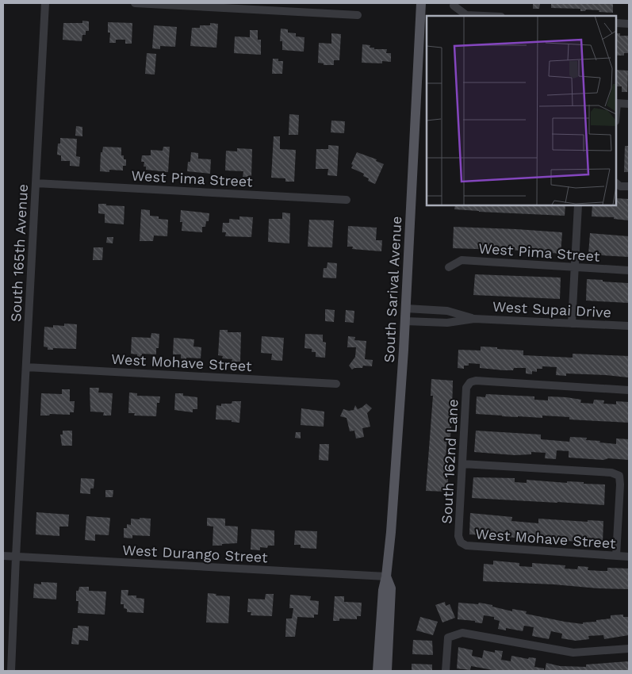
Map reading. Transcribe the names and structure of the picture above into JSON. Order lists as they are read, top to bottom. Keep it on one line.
{"streets":{"main road":["South Sarival Avenue"],"street":["West Pima Street","South 165th Avenue","West Supai Drive","West Mohave Street","South 162nd Lane","West Durango Street"]},"crossings":[["West Pima Street","South 165th Avenue"],["South 165th Avenue","West Mohave Street"],["South 165th Avenue","West Durango Street"],["South Sarival Avenue","West Supai Drive"],["South Sarival Avenue","West Durango Street"],["West Mohave Street","South 162nd Lane"]]}
